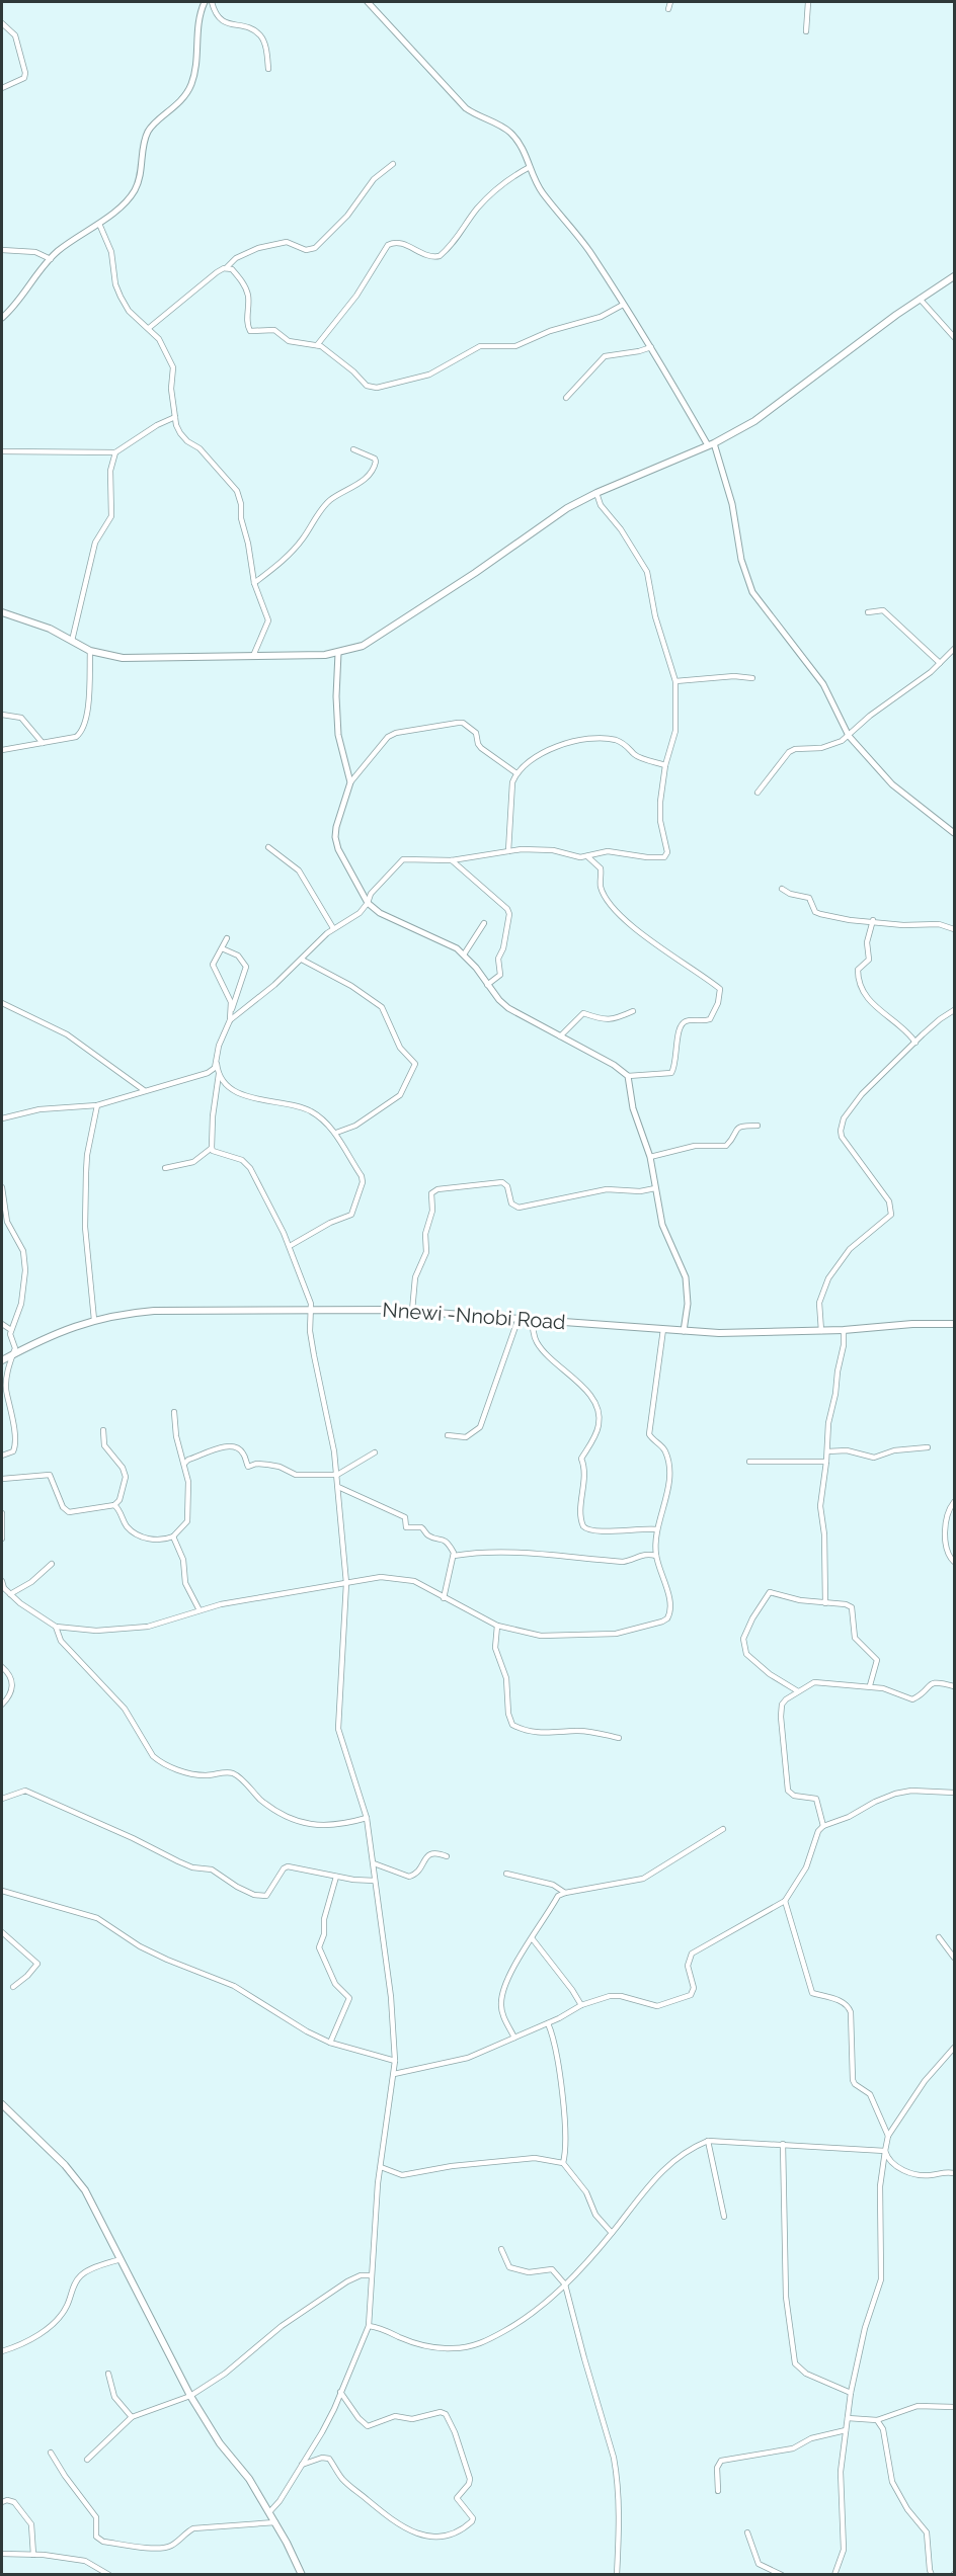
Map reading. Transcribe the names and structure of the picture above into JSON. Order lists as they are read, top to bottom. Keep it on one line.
{"streets":{"main road":["Nnewi -Nnobi Road"]}}
